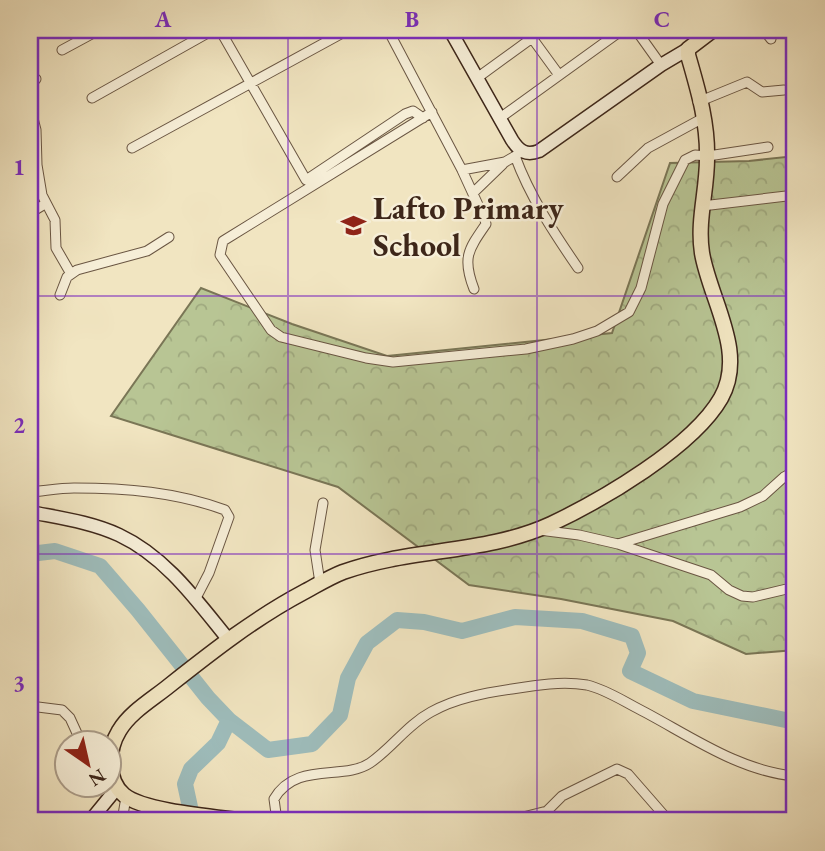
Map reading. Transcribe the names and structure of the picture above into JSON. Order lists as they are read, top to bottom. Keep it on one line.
{"places":{"school or university":["Lafto Primary School"]},"north":"bottom right","grid":{"columns":["A","B","C"],"rows":["1","2","3"]}}
